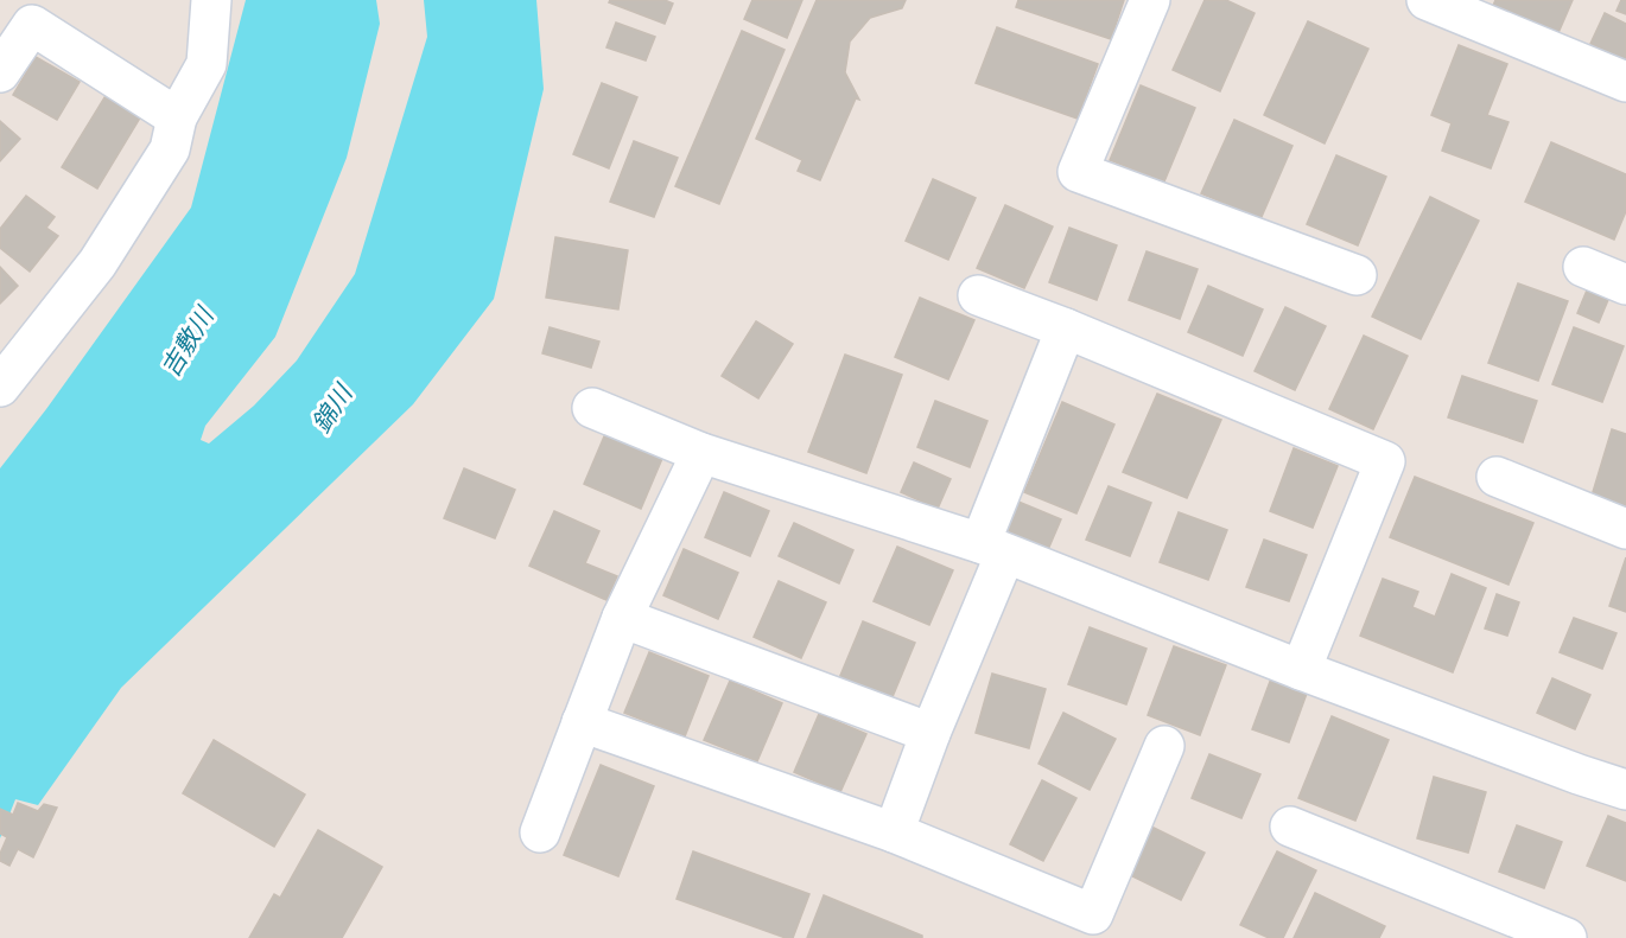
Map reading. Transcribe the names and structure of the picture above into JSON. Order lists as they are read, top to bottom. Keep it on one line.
{"water":["吉敷川","錦川"]}
